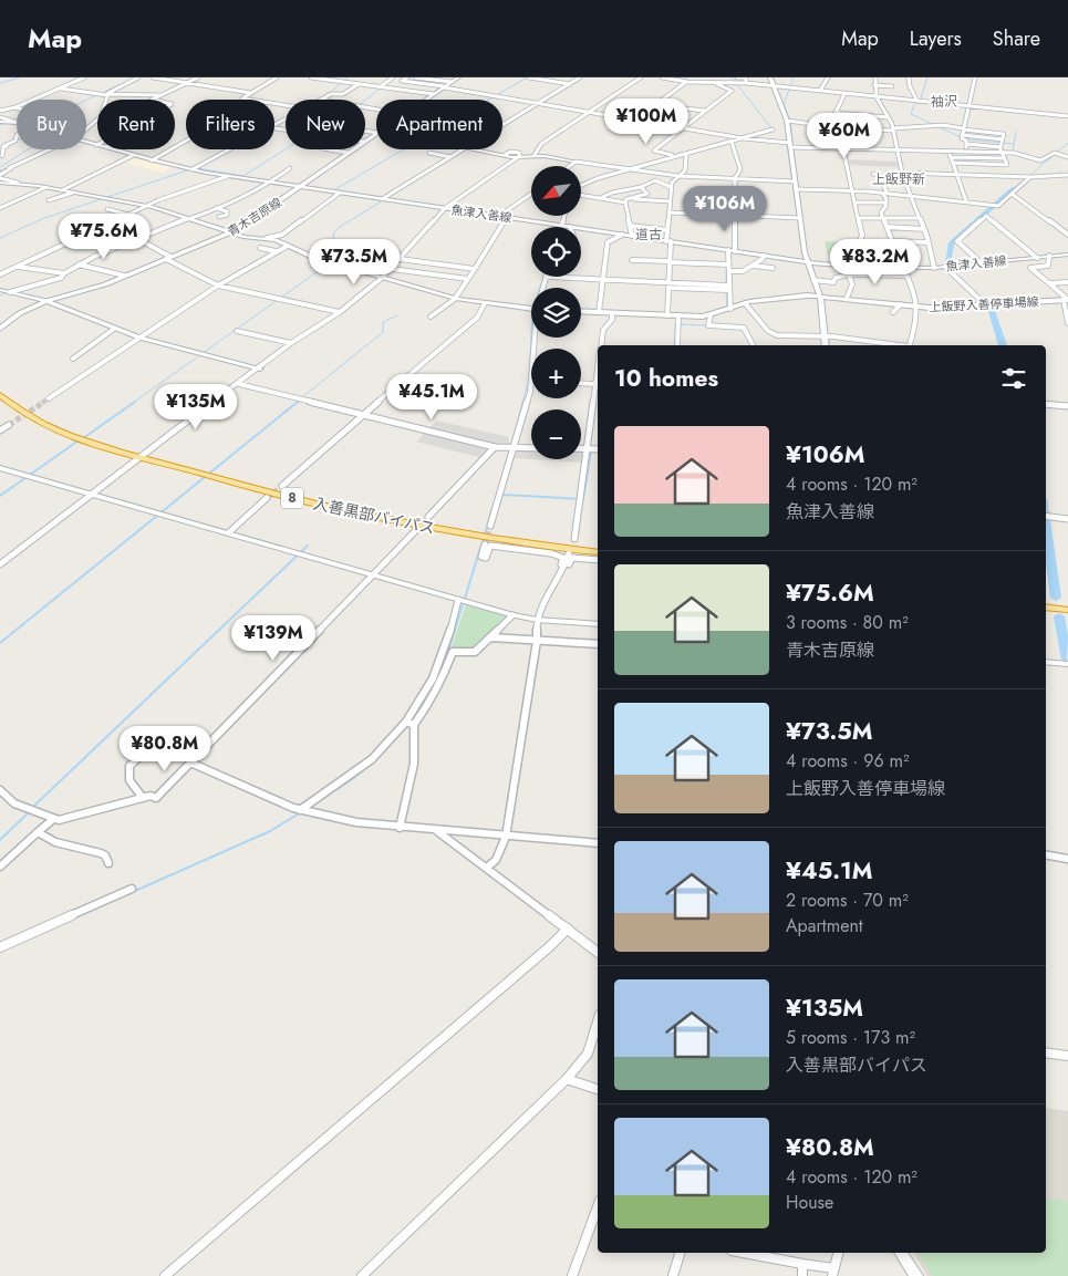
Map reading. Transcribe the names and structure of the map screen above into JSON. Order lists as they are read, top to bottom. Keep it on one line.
{"streets":{"highway":["8","入善黒部バイパス"],"main road":["魚津入善線","青木吉原線","上飯野入善停車場線"]},"crossings":[["魚津入善線","青木吉原線"]],"districts":["袖沢","上飯野新","道古"],"north":"bottom left","page":{"header":"Map","nav":["Map","Layers","Share"],"price":["¥100M","¥60M","¥106M","¥75.6M","¥73.5M","¥83.2M","¥45.1M","¥135M","¥139M","¥80.8M"],"chip":["Buy","Rent","Filters","New","Apartment"],"map_buttons":["+","−"],"heading":"10 homes","list":[{"name":"¥106M","note":"4 rooms · 120 m² · 魚津入善線"},{"name":"¥75.6M","note":"3 rooms · 80 m² · 青木吉原線"},{"name":"¥73.5M","note":"4 rooms · 96 m² · 上飯野入善停車場線"},{"name":"¥45.1M","note":"2 rooms · 70 m² · Apartment"},{"name":"¥135M","note":"5 rooms · 173 m² · 入善黒部バイパス"},{"name":"¥80.8M","note":"4 rooms · 120 m² · House"}]}}
